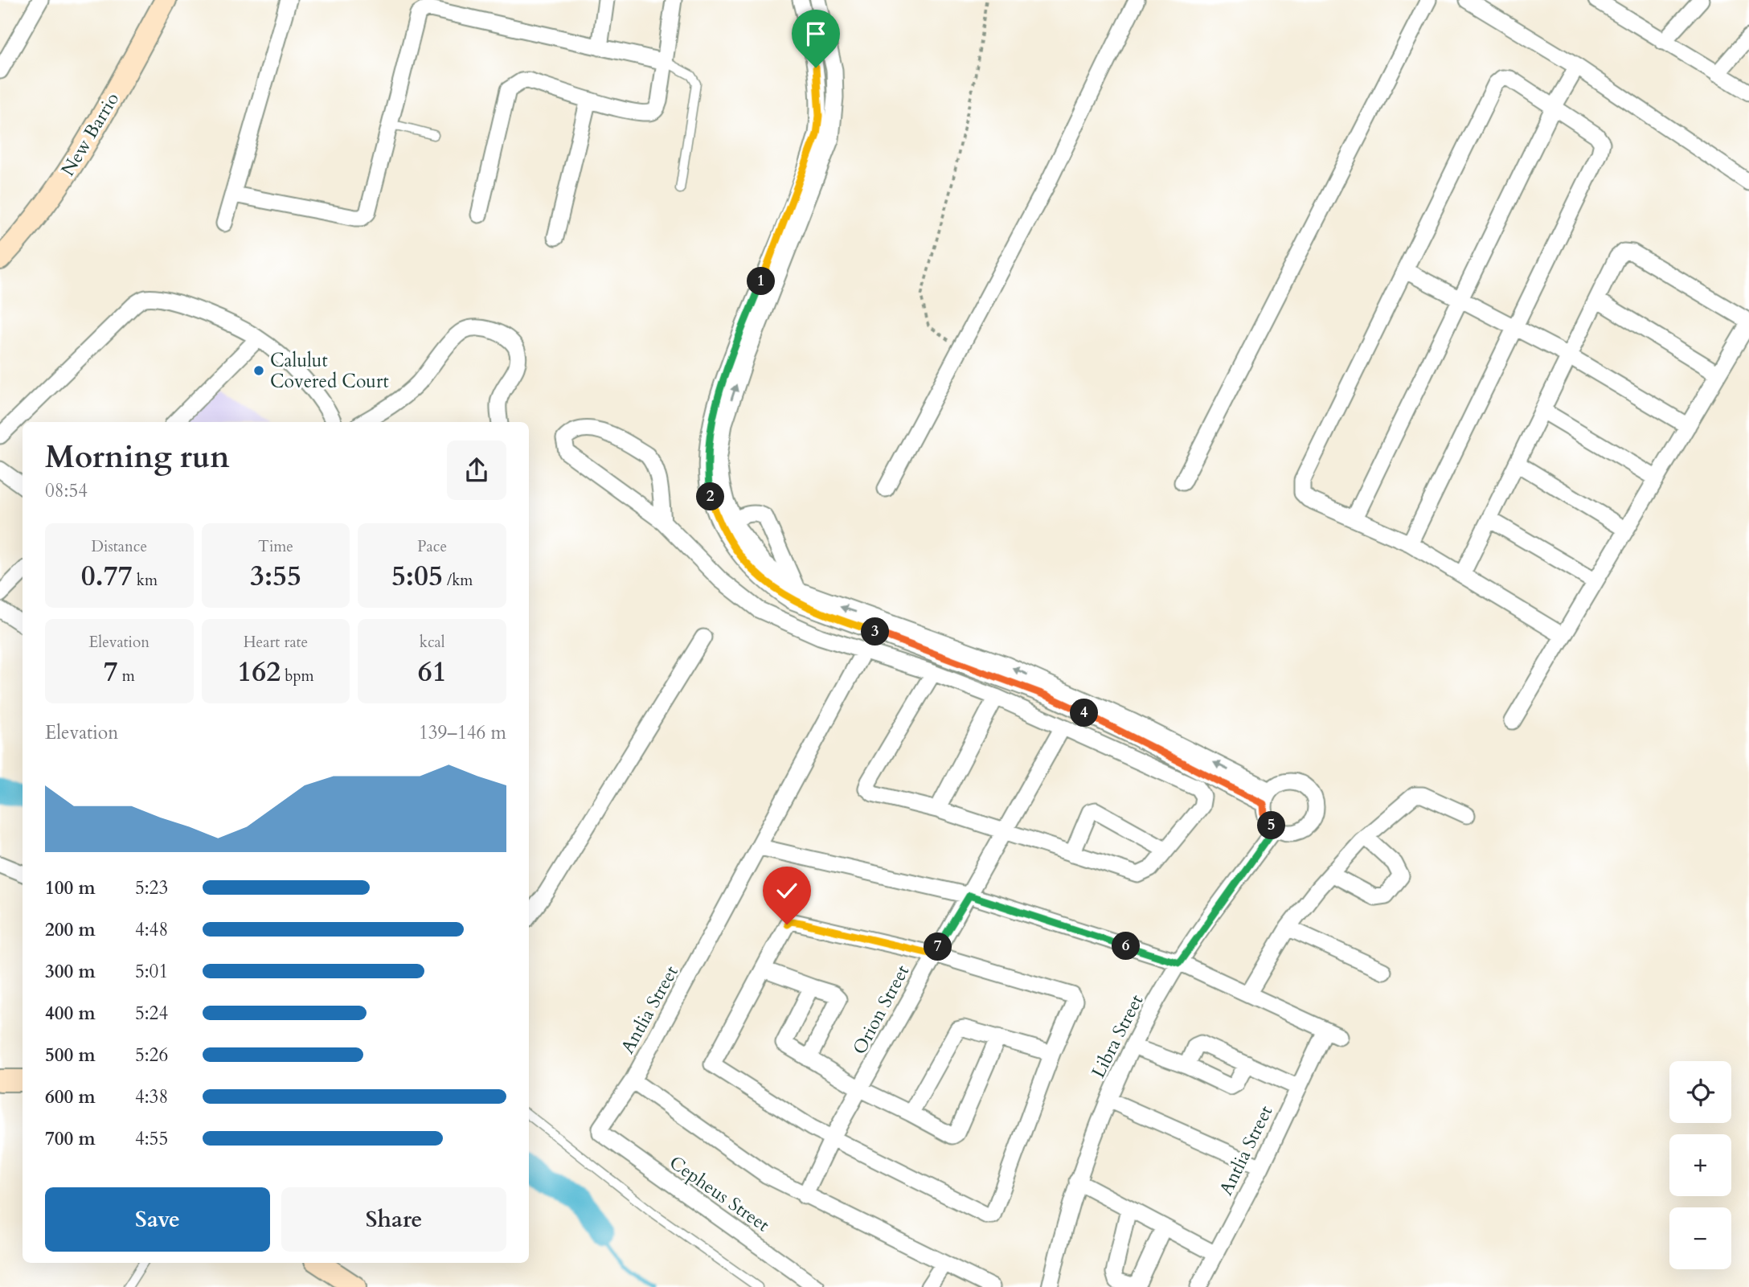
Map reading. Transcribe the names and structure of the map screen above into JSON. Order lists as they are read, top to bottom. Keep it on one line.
{"streets":{"main road":["New Barrio"],"street":["Antlia Street","Orion Street","Libra Street","Cepheus Street"]},"crossings":[["Antlia Street","Orion Street"],["Antlia Street","Cepheus Street"]],"places":["Calulut Covered Court"],"page":{"pins":["1","2","3","4","5","6","7"],"heading":["Morning run","08:54"],"stats":[["Distance","0.77 km"],["Time","3:55"],["Pace","5:05 /km"],["Elevation","7 m"],["Heart rate","162 bpm"],["kcal","61"]],"chart":["Elevation","139–146 m"],"list":[{"name":"100 m","note":"5:23"},{"name":"200 m","note":"4:48"},{"name":"300 m","note":"5:01"},{"name":"400 m","note":"5:24"},{"name":"500 m","note":"5:26"},{"name":"600 m","note":"4:38"},{"name":"700 m","note":"4:55"}],"map_buttons":["+","−"],"buttons":["Save","Share"]}}
